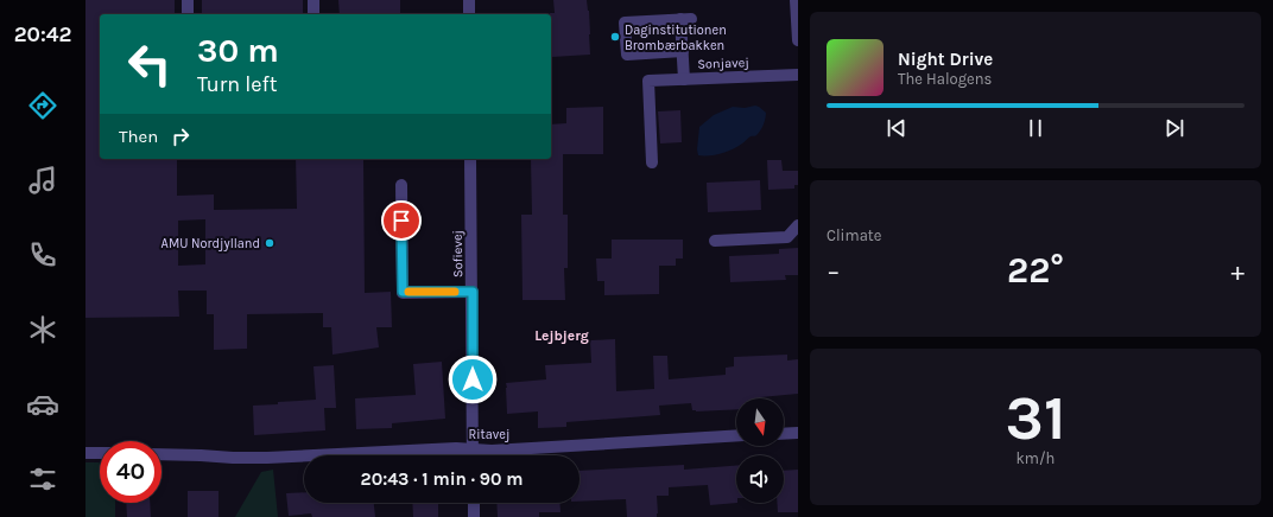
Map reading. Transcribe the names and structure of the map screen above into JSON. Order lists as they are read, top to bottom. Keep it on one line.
{"streets":{"street":["Sonjavej","Sofievej","Ritavej"]},"crossings":[["Sofievej","Ritavej"]],"districts":["Lejbjerg"],"places":["Daginstitutionen Brombærbakken","AMU Nordjylland"],"north":"bottom","page":{"tabs":"20:42","turn":["30 m","Turn left"],"song":["Night Drive","The Halogens"],"then":"Then","tile":["Climate",["31","km/h"]],"heat":["−","22°","+"],"limit":"40","trip":"20:43 · 1 min · 90 m"}}
